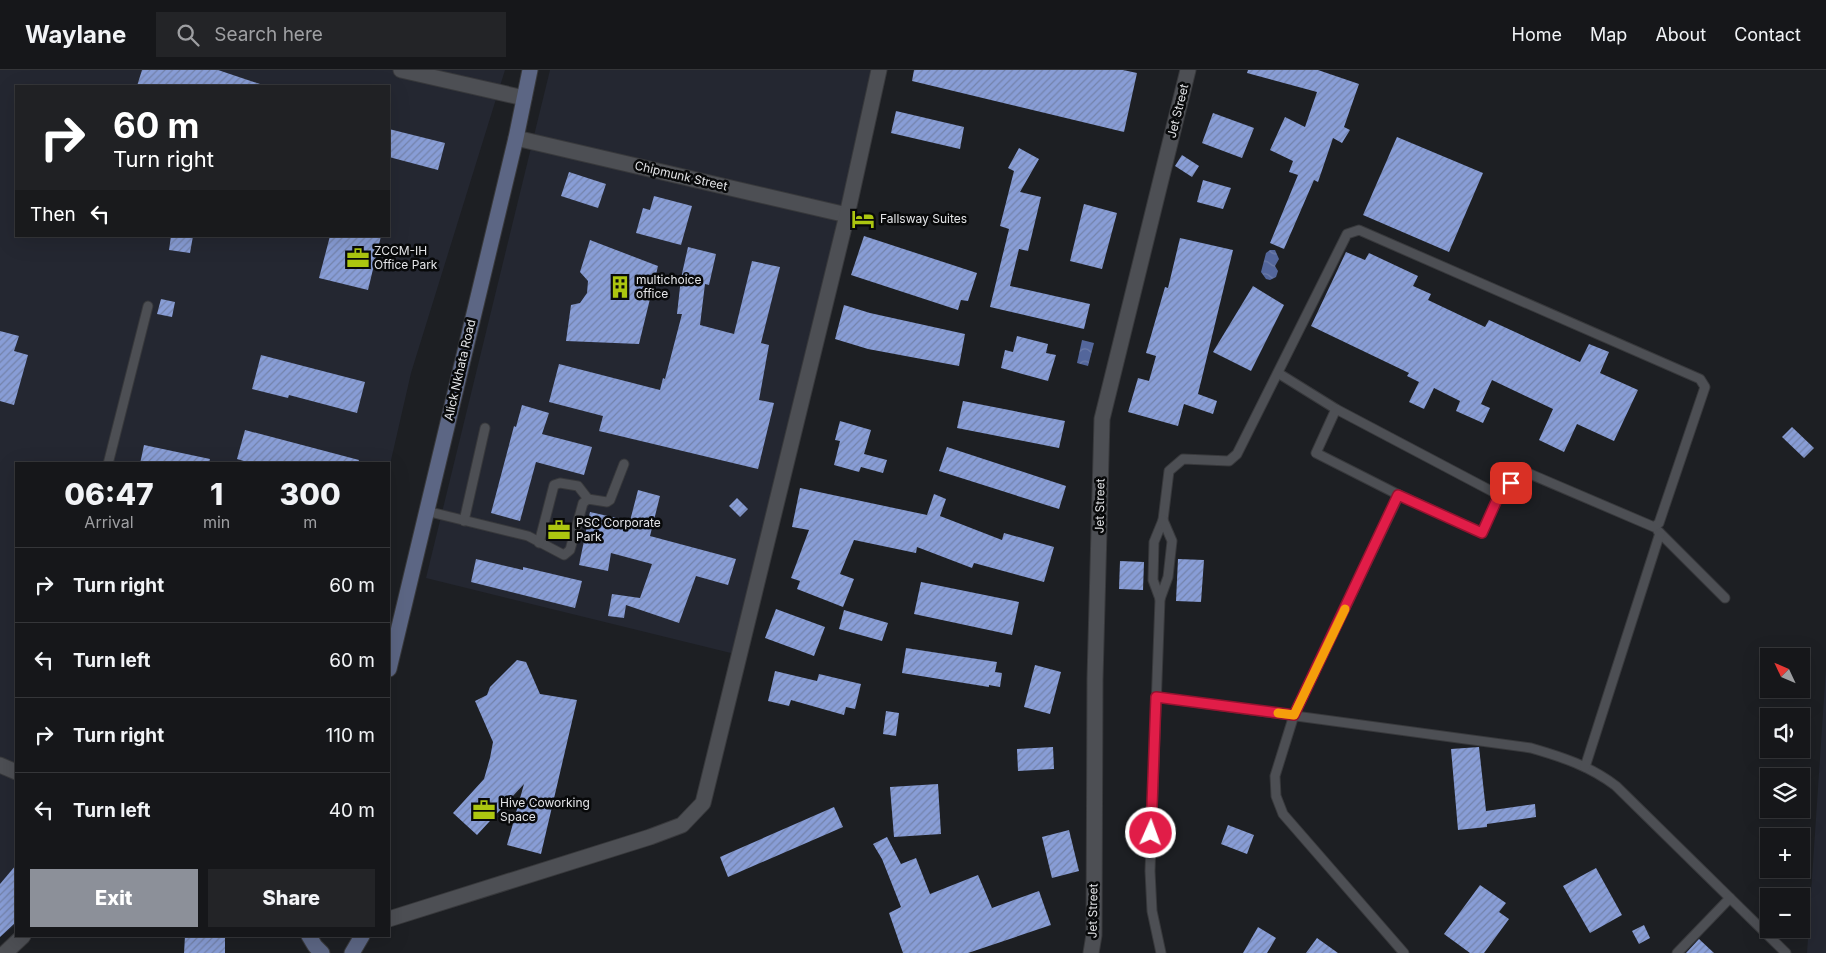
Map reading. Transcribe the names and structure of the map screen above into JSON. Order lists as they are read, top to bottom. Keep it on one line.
{"streets":{"main road":["Alick Nkhata Road"],"street":["Jet Street","Chipmunk Street"]},"crossings":[["Chipmunk Street","Alick Nkhata Road"]],"places":{"hotel":["Fallsway Suites"],"office":["ZCCM-IH Office Park","PSC Corporate Park","Hive Coworking Space"],"building":["multichoice office"]},"north":"top left","page":{"header":"Waylane","search":"Search here","nav":["Home","Map","About","Contact"],"turn":["60 m","Turn right"],"then":"Then","eta":["06:47","Arrival","1","min","300","m"],"list":[{"name":"Turn right","value":"60 m"},{"name":"Turn left","value":"60 m"},{"name":"Turn right","value":"110 m"},{"name":"Turn left","value":"40 m"}],"map_buttons":["+","−"],"buttons":["Exit","Share"]}}
